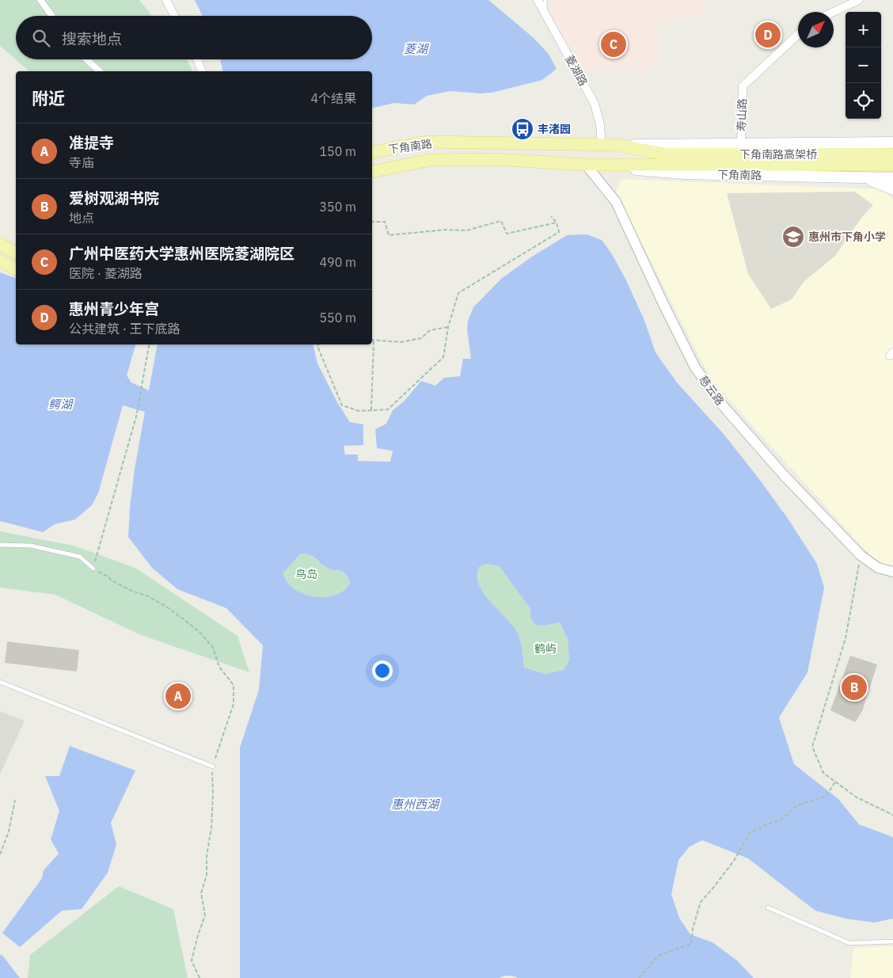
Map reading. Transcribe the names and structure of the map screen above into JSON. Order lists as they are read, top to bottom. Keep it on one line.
{"streets":{"main road":["下角南路","下角南路高架桥"],"street":["菱湖路","寿山路","慈云路"]},"crossings":[["菱湖路","下角南路"],["寿山路","下角南路"],["下角南路","下角南路高架桥"],["下角南路","慈云路"]],"water":["菱湖","鳄湖","惠州西湖"],"parks":["鸟岛","鹤屿"],"places":{"bus stop":["丰渚园"],"school or university":["惠州市下角小学"]},"north":"top right","page":{"map_buttons":["+","−"],"search":"搜索地点","pins":["D","C","B","A"],"heading":["附近","4个结果"],"list":[{"mark":"A","name":"准提寺","note":"寺庙","value":"150 m"},{"mark":"B","name":"爱树观湖书院","note":"地点","value":"350 m"},{"mark":"C","name":"广州中医药大学惠州医院菱湖院区","note":"医院 · 菱湖路","value":"490 m"},{"mark":"D","name":"惠州青少年宫","note":"公共建筑 · 王下底路","value":"550 m"}]}}
